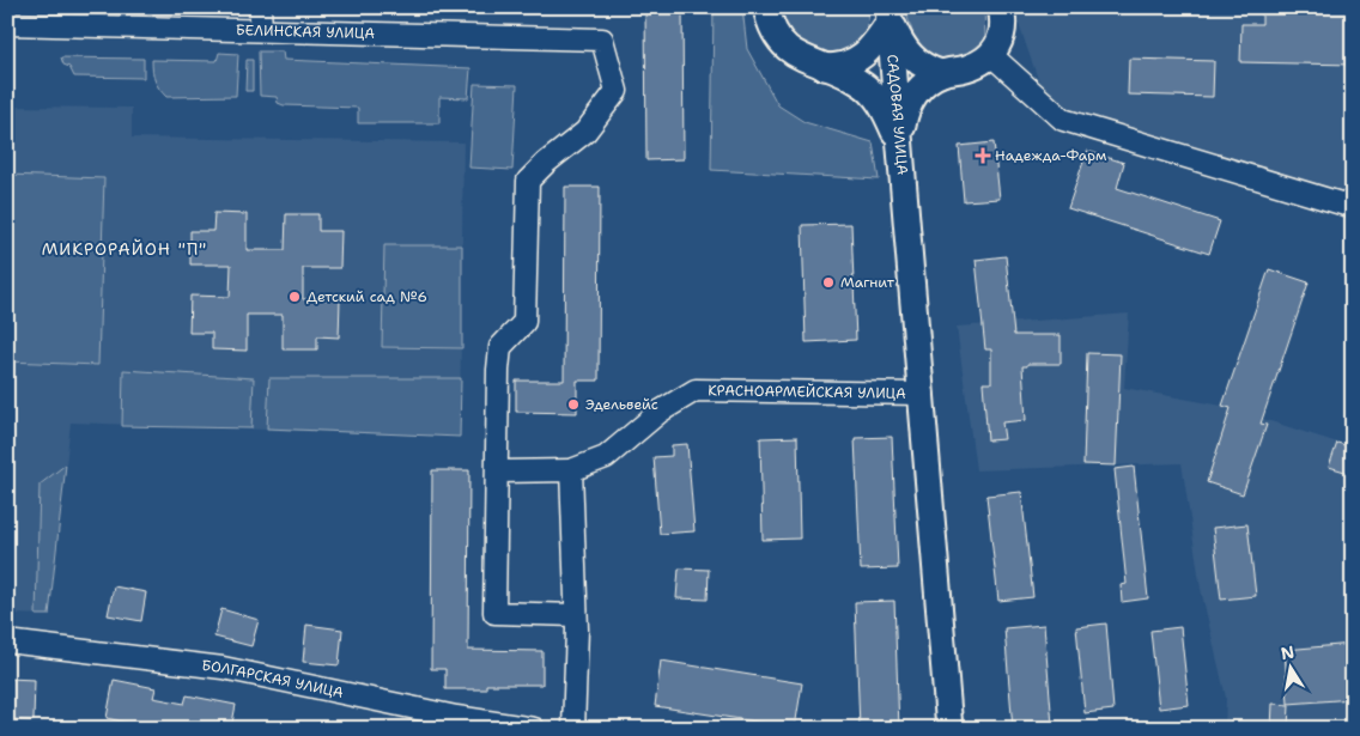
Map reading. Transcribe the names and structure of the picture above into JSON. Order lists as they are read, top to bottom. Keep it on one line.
{"streets":{"main road":["САДОВАЯ УЛИЦА","КРАСНОАРМЕЙСКАЯ УЛИЦА"],"street":["БЕЛИНСКАЯ УЛИЦА","БОЛГАРСКАЯ УЛИЦА"]},"crossings":[["БЕЛИНСКАЯ УЛИЦА","КРАСНОАРМЕЙСКАЯ УЛИЦА"],["САДОВАЯ УЛИЦА","КРАСНОАРМЕЙСКАЯ УЛИЦА"]],"districts":["МИКРОРАЙОН \"П\""],"places":{"health":["Надежда-Фарм"],"other":["Магнит","Детский сад №6","Эдельвейс"]},"north":"top"}
